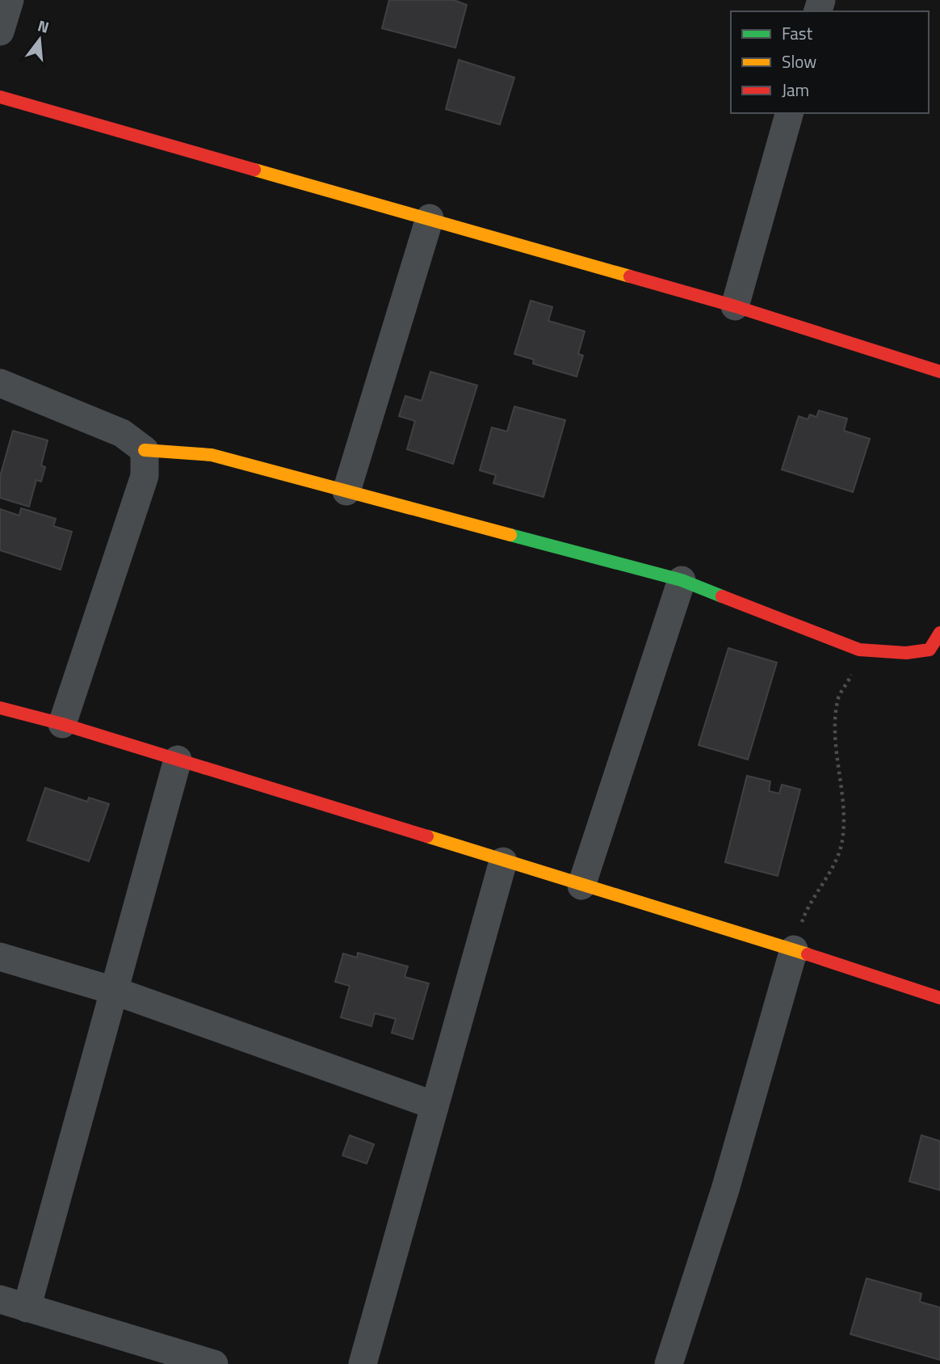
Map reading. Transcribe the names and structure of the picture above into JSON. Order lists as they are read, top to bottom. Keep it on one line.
{"legend":["Fast","Slow","Jam"],"north":"top"}
